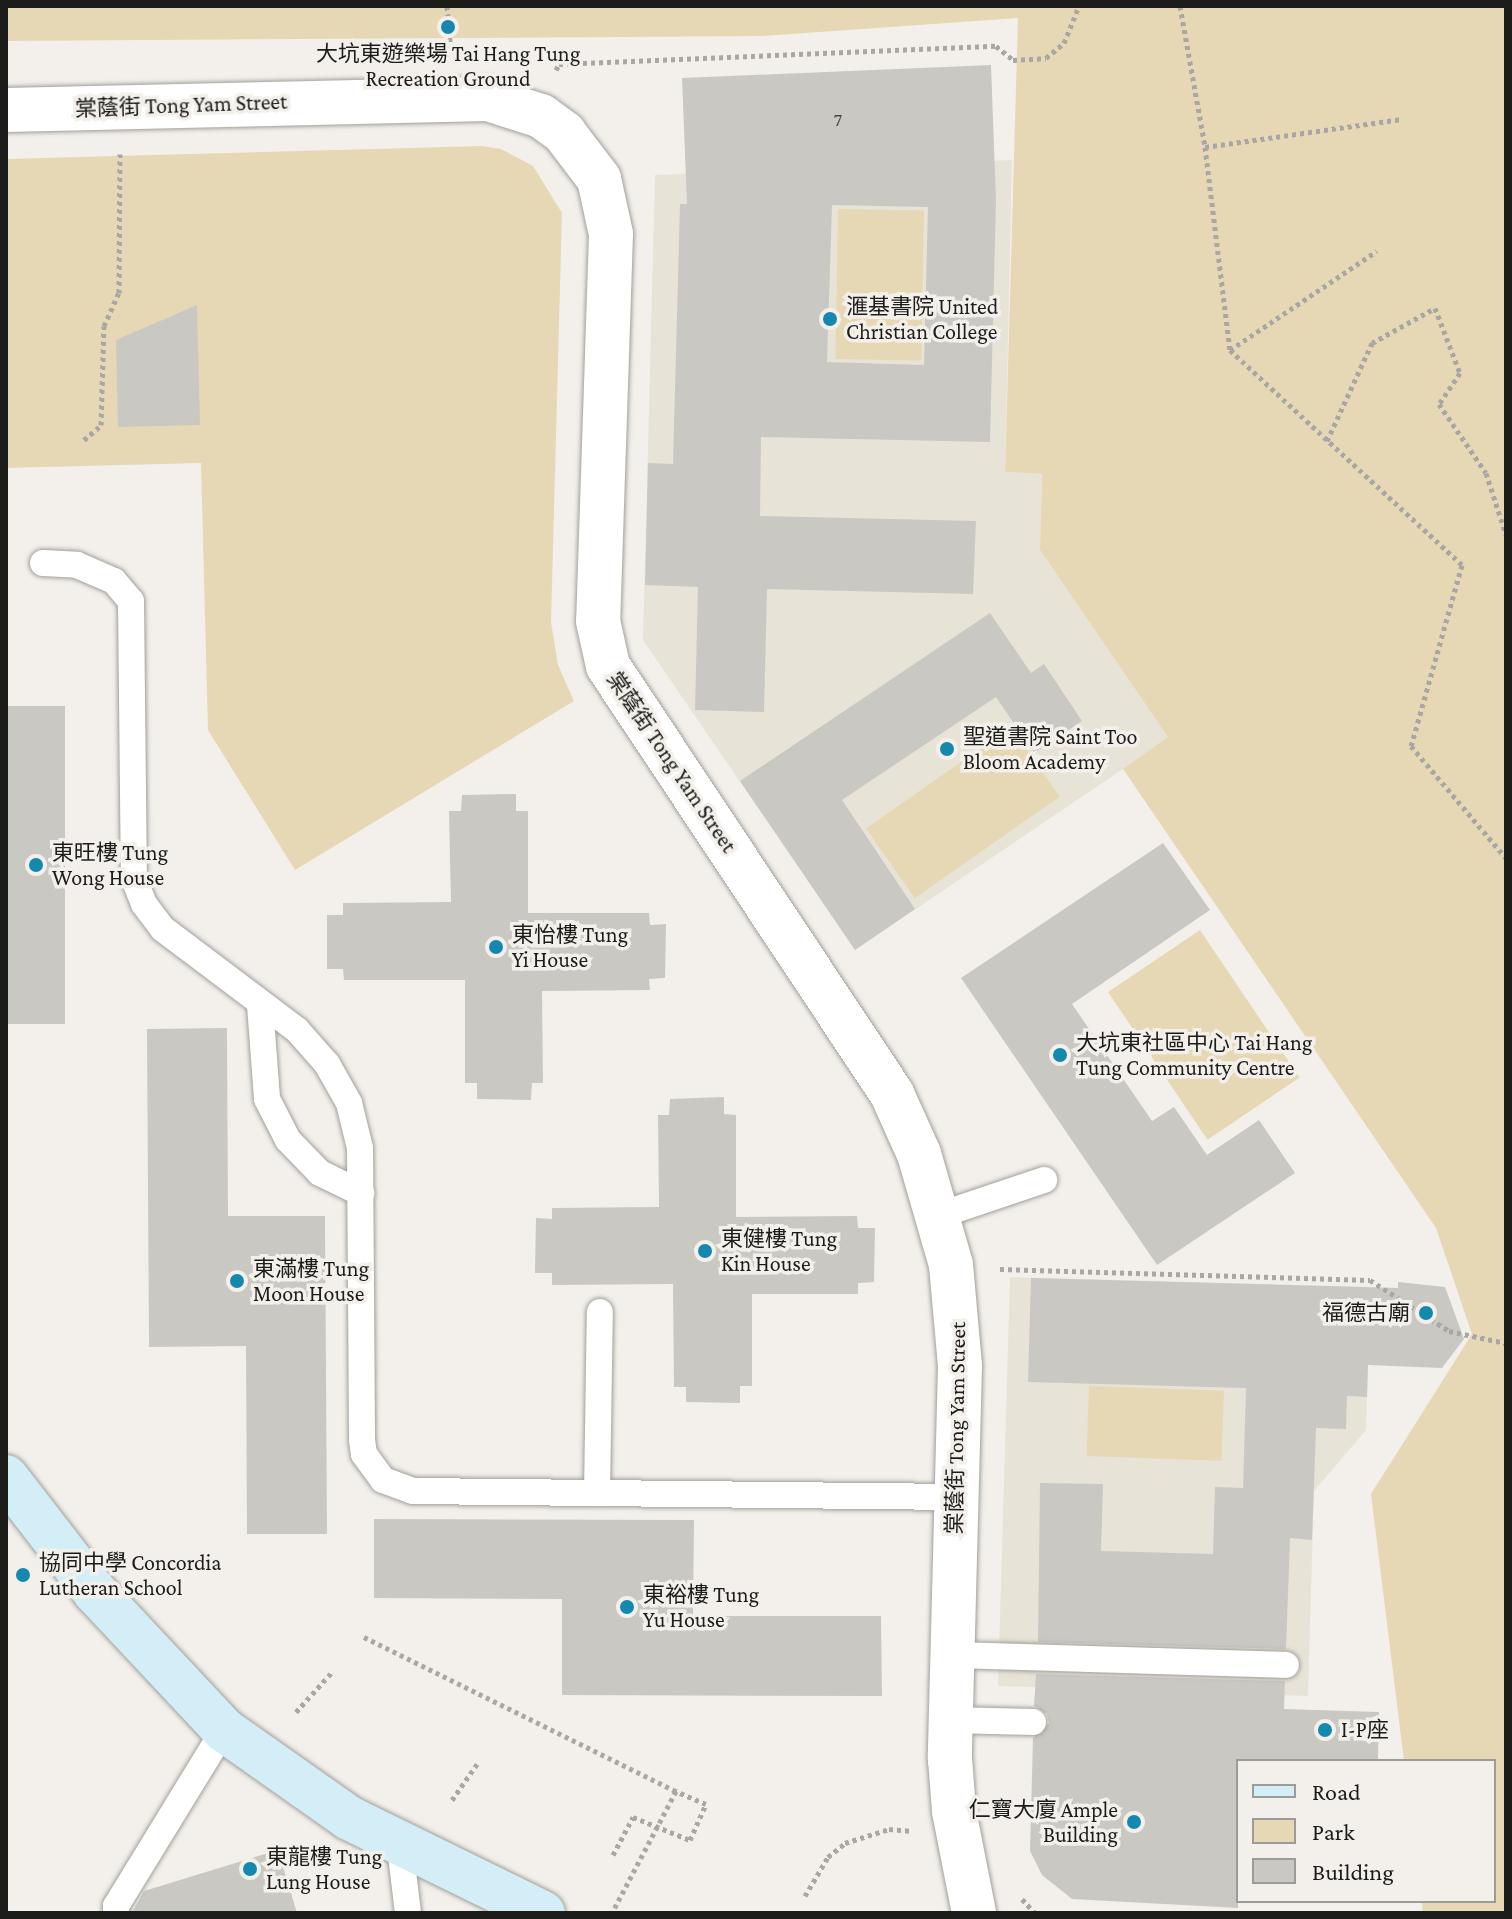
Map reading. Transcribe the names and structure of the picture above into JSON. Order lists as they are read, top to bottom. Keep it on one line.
{"streets":{"street":["棠蔭街 Tong Yam Street"]},"places":["大坑東遊樂場 Tai Hang Tung Recreation Ground","滙基書院 United Christian College","聖道書院 Saint Too Bloom Academy","東旺樓 Tung Wong House","東怡樓 Tung Yi House","大坑東社區中心 Tai Hang Tung Community Centre","東健樓 Tung Kin House","東滿樓 Tung Moon House","福德古廟","協同中學 Concordia Lutheran School","東裕樓 Tung Yu House","I-P座","仁寶大廈 Ample Building","東龍樓 Tung Lung House"],"house_numbers":["7"],"legend":["Road","Park","Building"]}
